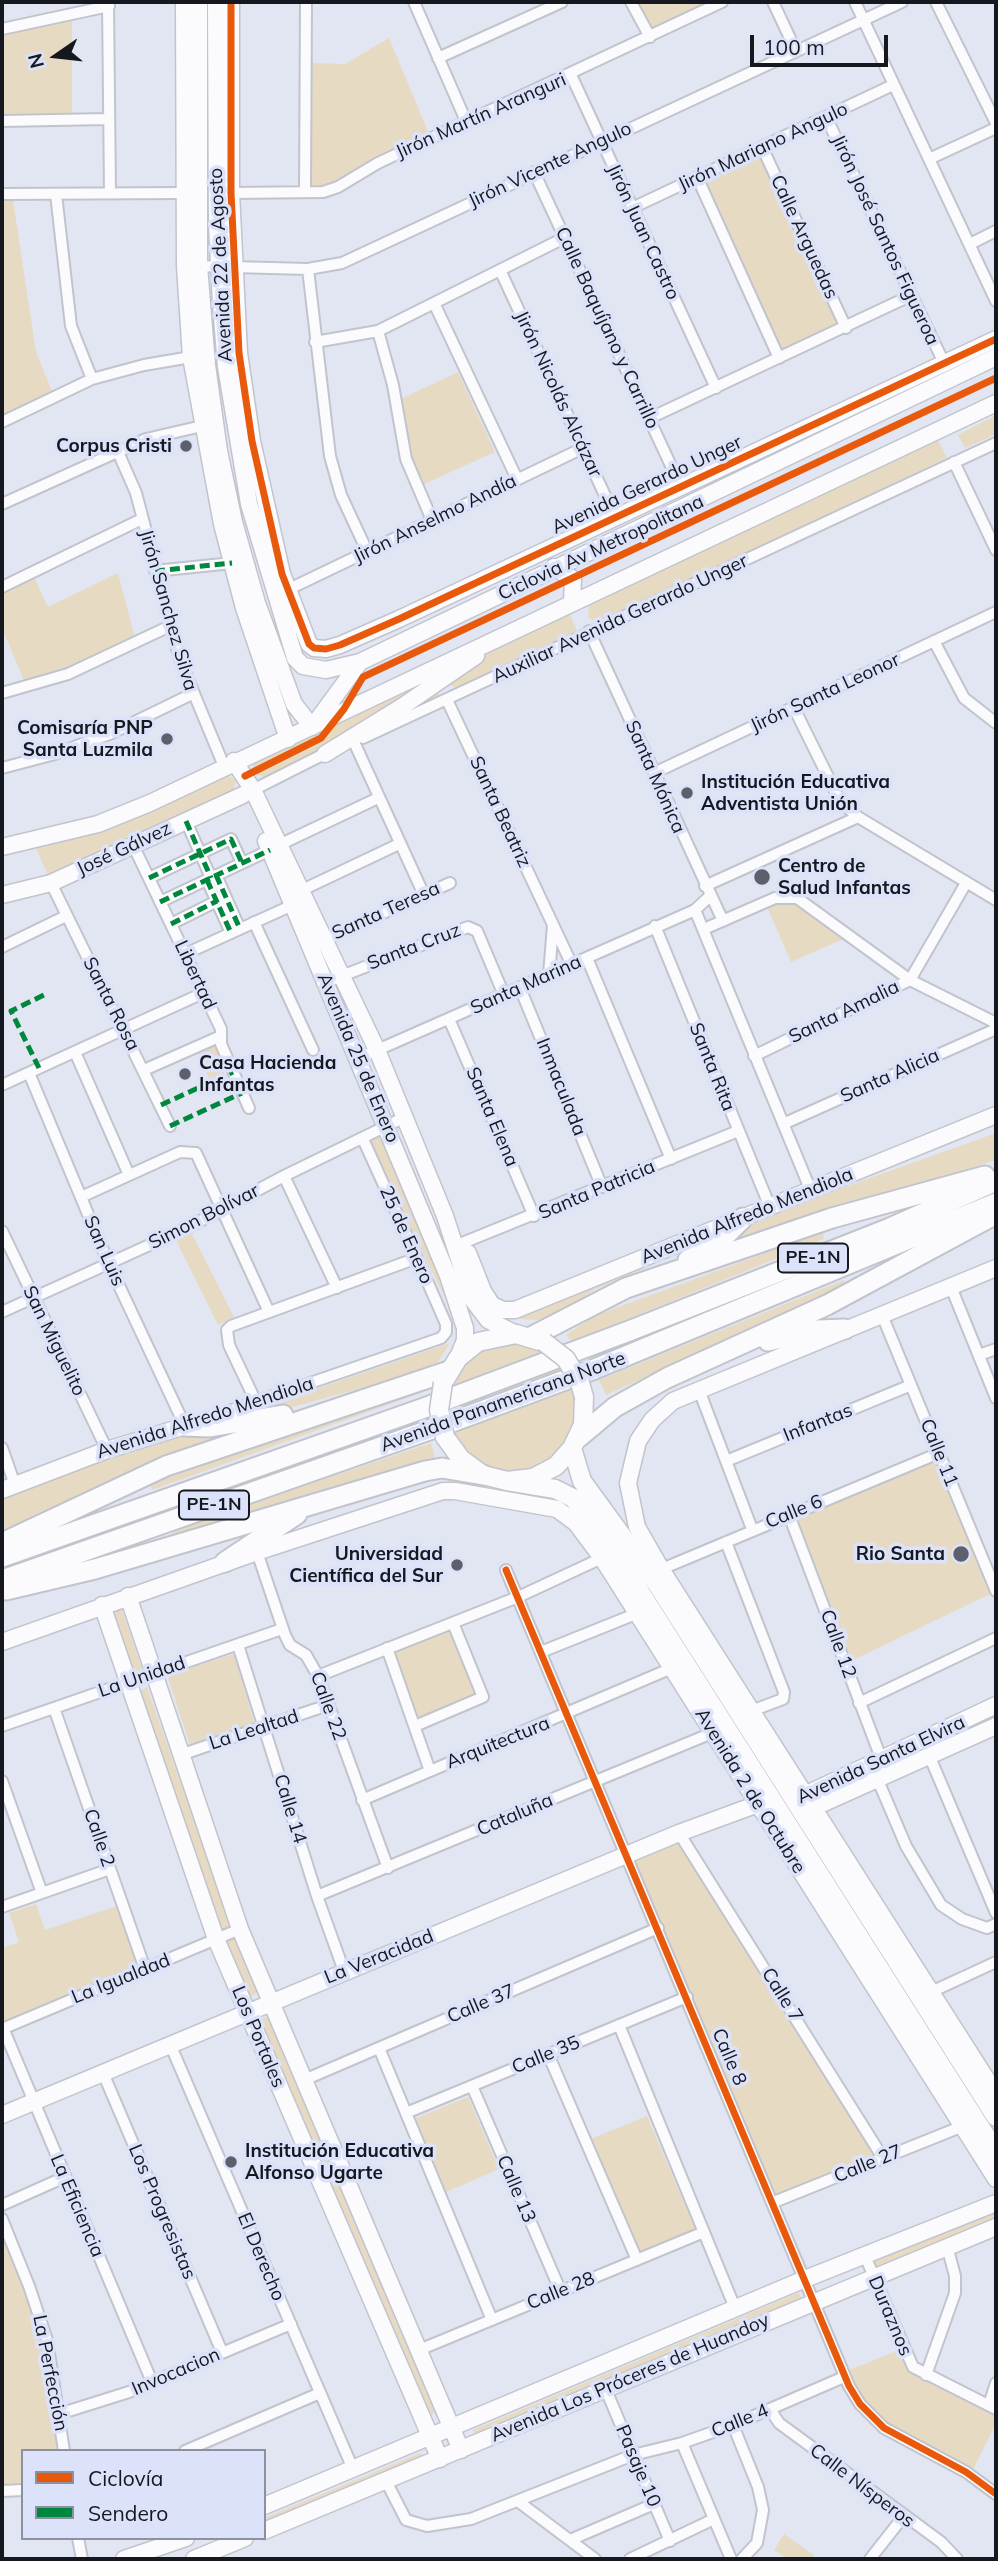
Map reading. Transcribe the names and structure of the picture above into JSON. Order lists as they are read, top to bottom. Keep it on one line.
{"streets":{"highway":["PE-1N","Avenida Panamericana Norte"],"main road":["Avenida 22 de Agosto","Avenida Gerardo Unger","José Gálvez","Avenida 25 de Enero","Avenida Alfredo Mendiola","Avenida Santa Elvira","Avenida 2 de Octubre","La Veracidad","Los Portales","Avenida Los Próceres de Huandoy"],"street":["Jirón Martín Aranguri","Jirón Mariano Angulo","Jirón Vicente Angulo","Jirón Juan Castro","Calle Arguedas","Jirón José Santos Figueroa","Calle Baquíjano y Carrillo","Jirón Nicolás Alcázar","Jirón Anselmo Andía","Jirón Sanchez Silva","Auxiliar Avenida Gerardo Unger","Jirón Santa Leonor","Santa Mónica","Santa Beatriz","Santa Teresa","Santa Cruz","Libertad","Santa Marina","Santa Rosa","Santa Amalia","Santa Rita","Santa Alicia","Inmaculada","Santa Elena","Santa Patricia","Simon Bolívar","25 de Enero","San Luis","San Miguelito","Infantas","Calle 11","Calle 6","Calle 12","La Unidad","Calle 22","La Lealtad","Arquitectura","Calle 14","Cataluña","Calle 2","La Igualdad","Calle 7","Calle 37","Calle 35","Calle 8","Calle 27","Calle 13","La Eficiencia","Los Progresistas","El Derecho","Calle 28","Duraznos","Invocacion","La Perfección","Calle 4","Pasaje 10","Calle Nísperos"],"cycle path":["Ciclovia Av Metropolitana"]},"crossings":[["Jirón Martín Aranguri","Jirón Juan Castro"],["Jirón Martín Aranguri","Avenida 22 de Agosto"],["Jirón Mariano Angulo","Jirón Juan Castro"],["Jirón Mariano Angulo","Calle Arguedas"],["Jirón Mariano Angulo","Jirón José Santos Figueroa"],["Jirón Vicente Angulo","Jirón Juan Castro"],["Jirón Vicente Angulo","Avenida 22 de Agosto"],["Jirón Vicente Angulo","Calle Baquíjano y Carrillo"],["Jirón José Santos Figueroa","Avenida Gerardo Unger"],["Avenida 22 de Agosto","Avenida Gerardo Unger"],["Avenida 22 de Agosto","Jirón Anselmo Andía"],["Calle Baquíjano y Carrillo","Avenida Gerardo Unger"],["Jirón Nicolás Alcázar","Avenida Gerardo Unger"],["Jirón Nicolás Alcázar","Jirón Anselmo Andía"],["Avenida Gerardo Unger","Jirón Sanchez Silva"],["Avenida Gerardo Unger","Avenida 25 de Enero"],["Jirón Sanchez Silva","Avenida 25 de Enero"],["Auxiliar Avenida Gerardo Unger","Santa Mónica"],["Auxiliar Avenida Gerardo Unger","Santa Beatriz"],["Auxiliar Avenida Gerardo Unger","José Gálvez"],["Auxiliar Avenida Gerardo Unger","Avenida 25 de Enero"],["Jirón Santa Leonor","Santa Mónica"],["Santa Mónica","Santa Marina"],["Santa Beatriz","Santa Marina"],["José Gálvez","Libertad"],["José Gálvez","Santa Rosa"],["José Gálvez","Avenida 25 de Enero"],["Santa Teresa","Avenida 25 de Enero"],["Santa Cruz","Santa Marina"],["Santa Cruz","Avenida 25 de Enero"],["Santa Marina","Avenida 25 de Enero"],["Santa Marina","Santa Rita"],["Santa Marina","Inmaculada"],["Santa Marina","Santa Elena"],["Avenida 25 de Enero","Santa Patricia"],["Avenida 25 de Enero","Avenida Alfredo Mendiola"],["Avenida 25 de Enero","Simon Bolívar"],["Avenida 25 de Enero","Avenida 2 de Octubre"],["Santa Rita","Santa Patricia"],["Santa Rita","Avenida Alfredo Mendiola"],["Inmaculada","Santa Patricia"],["Santa Elena","Santa Patricia"],["Avenida Alfredo Mendiola","25 de Enero"],["Avenida Alfredo Mendiola","San Luis"],["Avenida Alfredo Mendiola","San Miguelito"],["Simon Bolívar","25 de Enero"],["Simon Bolívar","San Luis"],["Simon Bolívar","San Miguelito"],["Infantas","Calle 11"],["Calle 11","Calle 6"],["Calle 6","Calle 12"],["Calle 6","Avenida 2 de Octubre"],["Calle 12","Avenida Santa Elvira"],["La Unidad","Calle 22"],["La Unidad","Calle 14"],["La Unidad","Calle 2"],["La Unidad","Los Portales"],["Calle 22","La Lealtad"],["Calle 22","Arquitectura"],["Calle 22","Avenida 2 de Octubre"],["Calle 22","Cataluña"],["La Lealtad","Calle 14"],["La Lealtad","Los Portales"],["Arquitectura","Avenida 2 de Octubre"],["Arquitectura","Calle 8"],["Avenida Santa Elvira","Avenida 2 de Octubre"],["Avenida Santa Elvira","La Veracidad"],["Avenida 2 de Octubre","Cataluña"],["Avenida 2 de Octubre","La Veracidad"],["Avenida 2 de Octubre","Calle 27"],["Calle 14","Cataluña"],["Calle 14","La Veracidad"],["Cataluña","Calle 8"],["Calle 2","La Igualdad"],["La Veracidad","Calle 7"],["La Veracidad","Los Portales"],["La Veracidad","Calle 8"],["La Veracidad","La Eficiencia"],["La Veracidad","Los Progresistas"],["La Veracidad","El Derecho"],["La Igualdad","Los Portales"],["La Igualdad","La Eficiencia"],["Calle 7","Calle 27"],["Calle 37","Los Portales"],["Calle 37","Calle 8"],["Los Portales","Calle 28"],["Los Portales","Avenida Los Próceres de Huandoy"],["Calle 35","Calle 8"],["Calle 35","Calle 13"],["Calle 8","Calle 27"],["Calle 8","Avenida Los Próceres de Huandoy"],["Calle 8","Calle 4"],["Calle 13","Calle 28"],["La Eficiencia","Invocacion"],["Los Progresistas","Invocacion"],["El Derecho","Invocacion"],["El Derecho","Avenida Los Próceres de Huandoy"],["Duraznos","Avenida Los Próceres de Huandoy"],["Invocacion","La Perfección"],["Avenida Los Próceres de Huandoy","Pasaje 10"],["Calle 4","Pasaje 10"],["Calle 4","Calle Nísperos"]],"places":["Corpus Cristi","Comisaría PNP Santa Luzmila","Institución Educativa Adventista Unión","Centro de Salud Infantas","Casa Hacienda Infantas","Rio Santa","Universidad Científica del Sur","Institución Educativa Alfonso Ugarte"],"legend":["Ciclovía","Sendero"],"scale_bar":"100 m","north":"left"}
